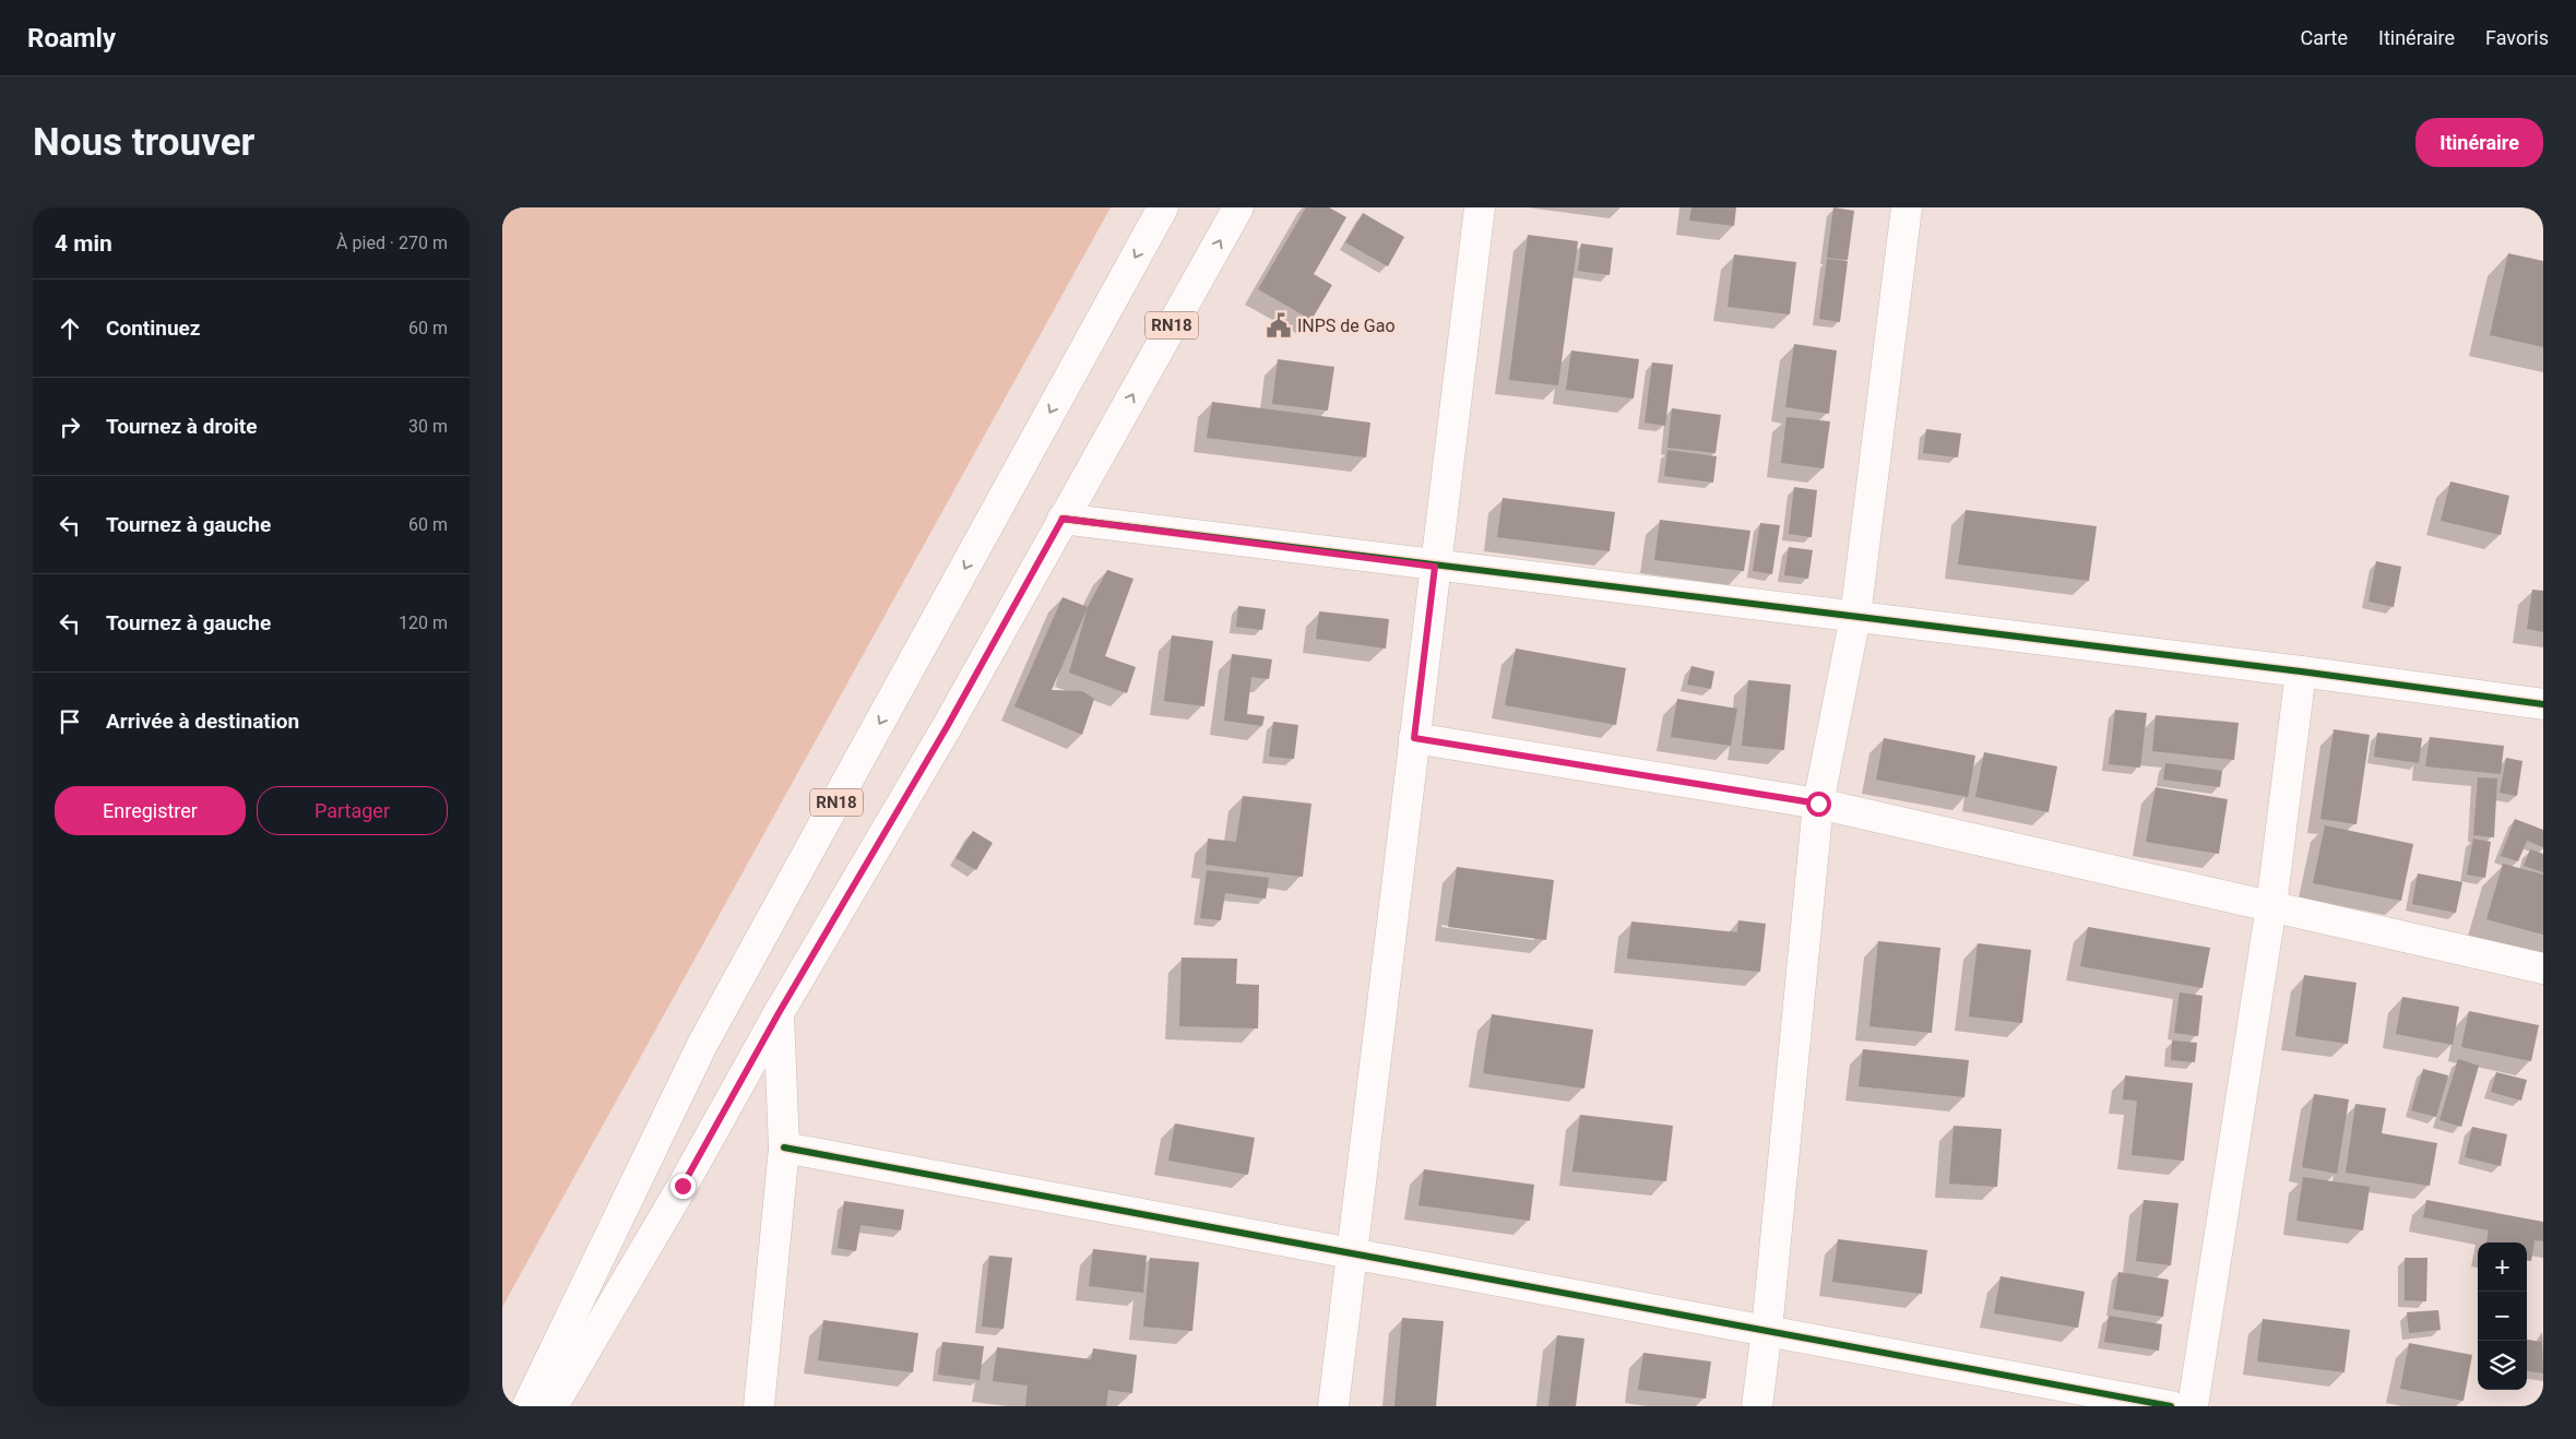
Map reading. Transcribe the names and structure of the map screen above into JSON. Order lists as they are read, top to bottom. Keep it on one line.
{"streets":{"street":["RN18"]},"places":{"public building":["INPS de Gao"]},"page":{"header":"Roamly","nav":["Carte","Itinéraire","Favoris"],"buttons":["Itinéraire",["Enregistrer","Partager"]],"title":"Nous trouver","heading":["4 min","À pied · 270 m"],"list":[["Continuez","60 m"],["Tournez à droite","30 m"],["Tournez à gauche","60 m"],["Tournez à gauche","120 m"],"Arrivée à destination"],"map_buttons":["+","−"]}}
